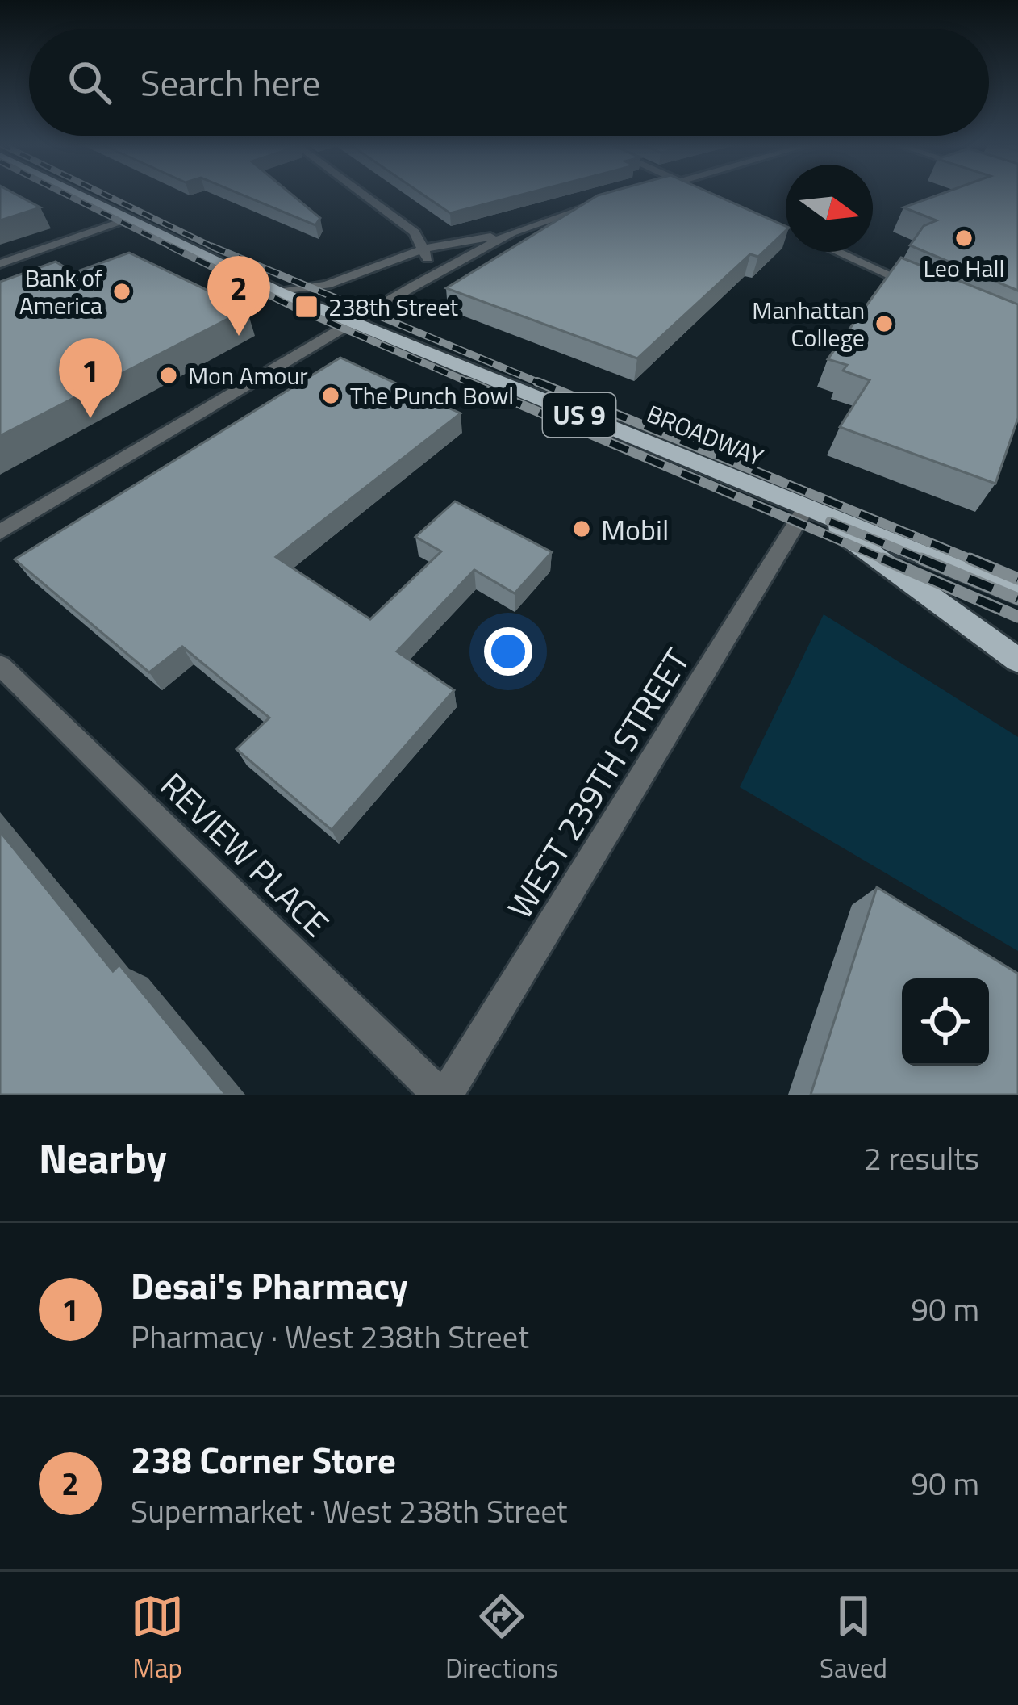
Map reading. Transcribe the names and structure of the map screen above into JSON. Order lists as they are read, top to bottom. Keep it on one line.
{"streets":{"main road":["US 9","BROADWAY"],"street":["WEST 239TH STREET","REVIEW PLACE"]},"crossings":[["BROADWAY","WEST 239TH STREET"],["WEST 239TH STREET","REVIEW PLACE"]],"places":{"other":["Leo Hall","Bank of America","Manhattan College","Mon Amour","The Punch Bowl","Mobil"],"transit":["238th Street"]},"north":"right","page":{"search":"Search here","pins":["2","1"],"heading":["Nearby","2 results"],"list":[{"mark":"1","name":"Desai's Pharmacy","note":"Pharmacy · West 238th Street","value":"90 m"},{"mark":"2","name":"238 Corner Store","note":"Supermarket · West 238th Street","value":"90 m"}],"nav":["Map","Directions","Saved"]}}
